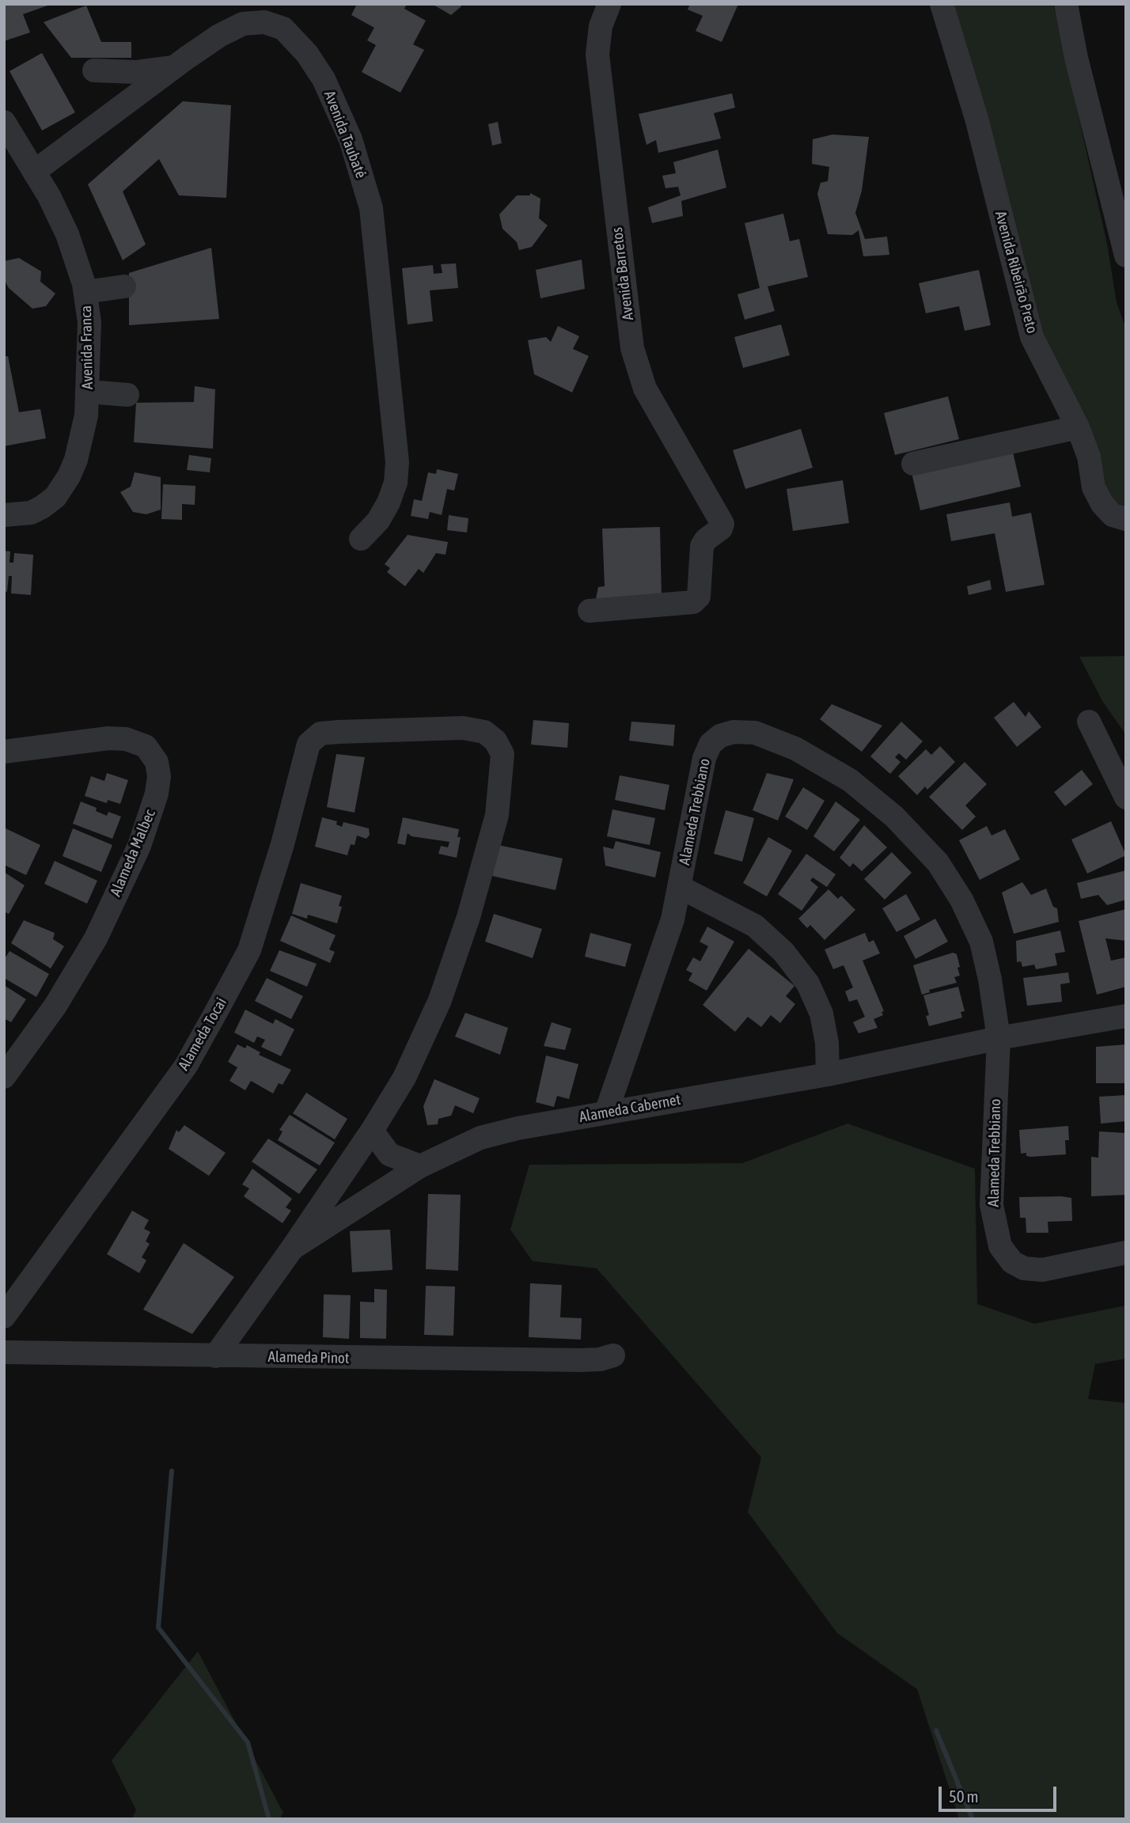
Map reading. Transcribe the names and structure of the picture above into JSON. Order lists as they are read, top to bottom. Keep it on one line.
{"streets":{"street":["Avenida Taubaté","Avenida Ribeirão Preto","Avenida Barretos","Avenida Franca","Alameda Trebbiano","Alameda Malbec","Alameda Tocai","Alameda Cabernet","Alameda Pinot"]},"crossings":[["Avenida Taubaté","Avenida Franca"],["Alameda Trebbiano","Alameda Cabernet"],["Alameda Tocai","Alameda Cabernet"],["Alameda Cabernet","Alameda Pinot"]],"scale_bar":"50 m"}
